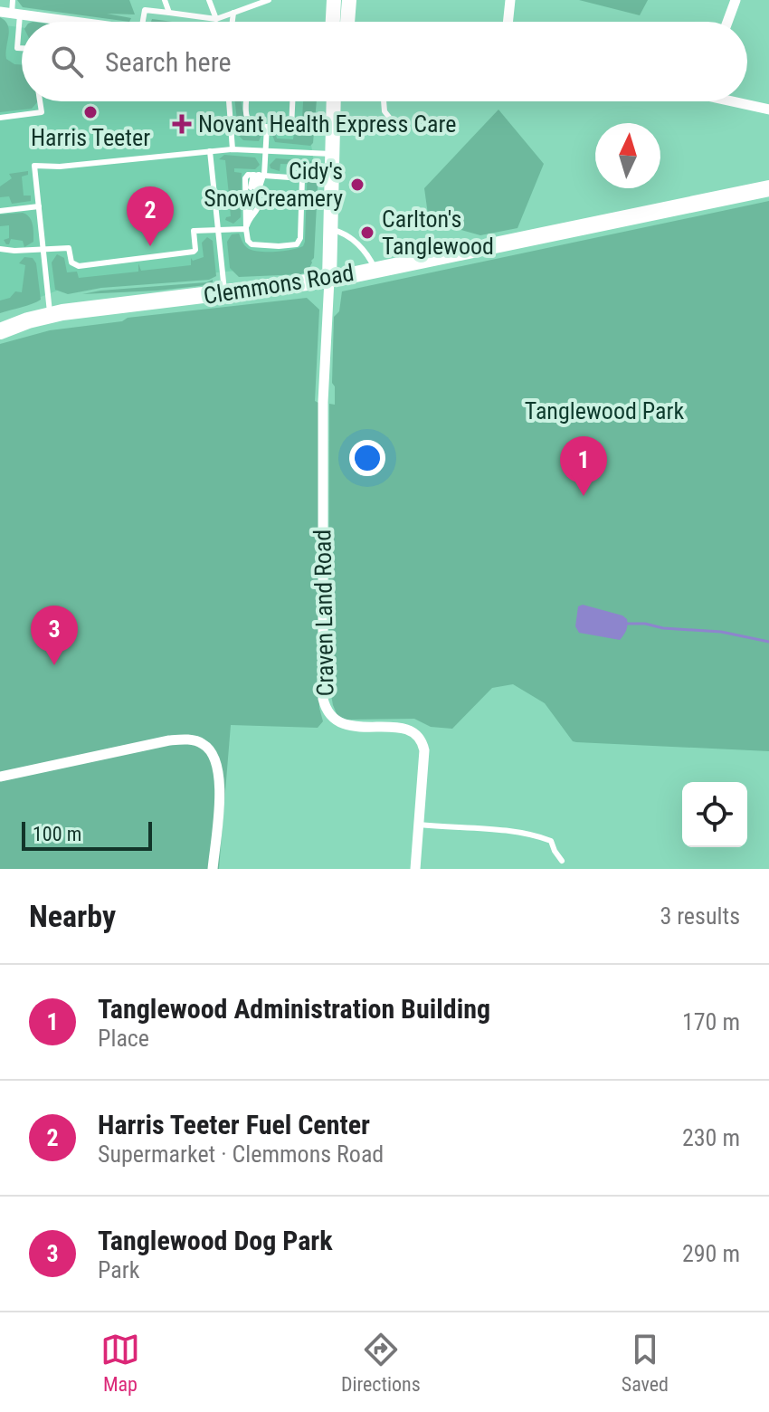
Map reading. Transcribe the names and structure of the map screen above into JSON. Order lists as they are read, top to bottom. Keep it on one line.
{"streets":{"main road":["Clemmons Road"],"street":["Craven Land Road"]},"crossings":[["Clemmons Road","Craven Land Road"]],"parks":["Tanglewood Park"],"places":{"other":["Harris Teeter","Cidy's SnowCreamery","Carlton's Tanglewood"],"health":["Novant Health Express Care"]},"scale_bar":"100 m","north":"top","page":{"search":"Search here","pins":["2","1","3"],"scale":"100 m","heading":["Nearby","3 results"],"list":[{"mark":"1","name":"Tanglewood Administration Building","note":"Place","value":"170 m"},{"mark":"2","name":"Harris Teeter Fuel Center","note":"Supermarket · Clemmons Road","value":"230 m"},{"mark":"3","name":"Tanglewood Dog Park","note":"Park","value":"290 m"}],"nav":["Map","Directions","Saved"]}}
